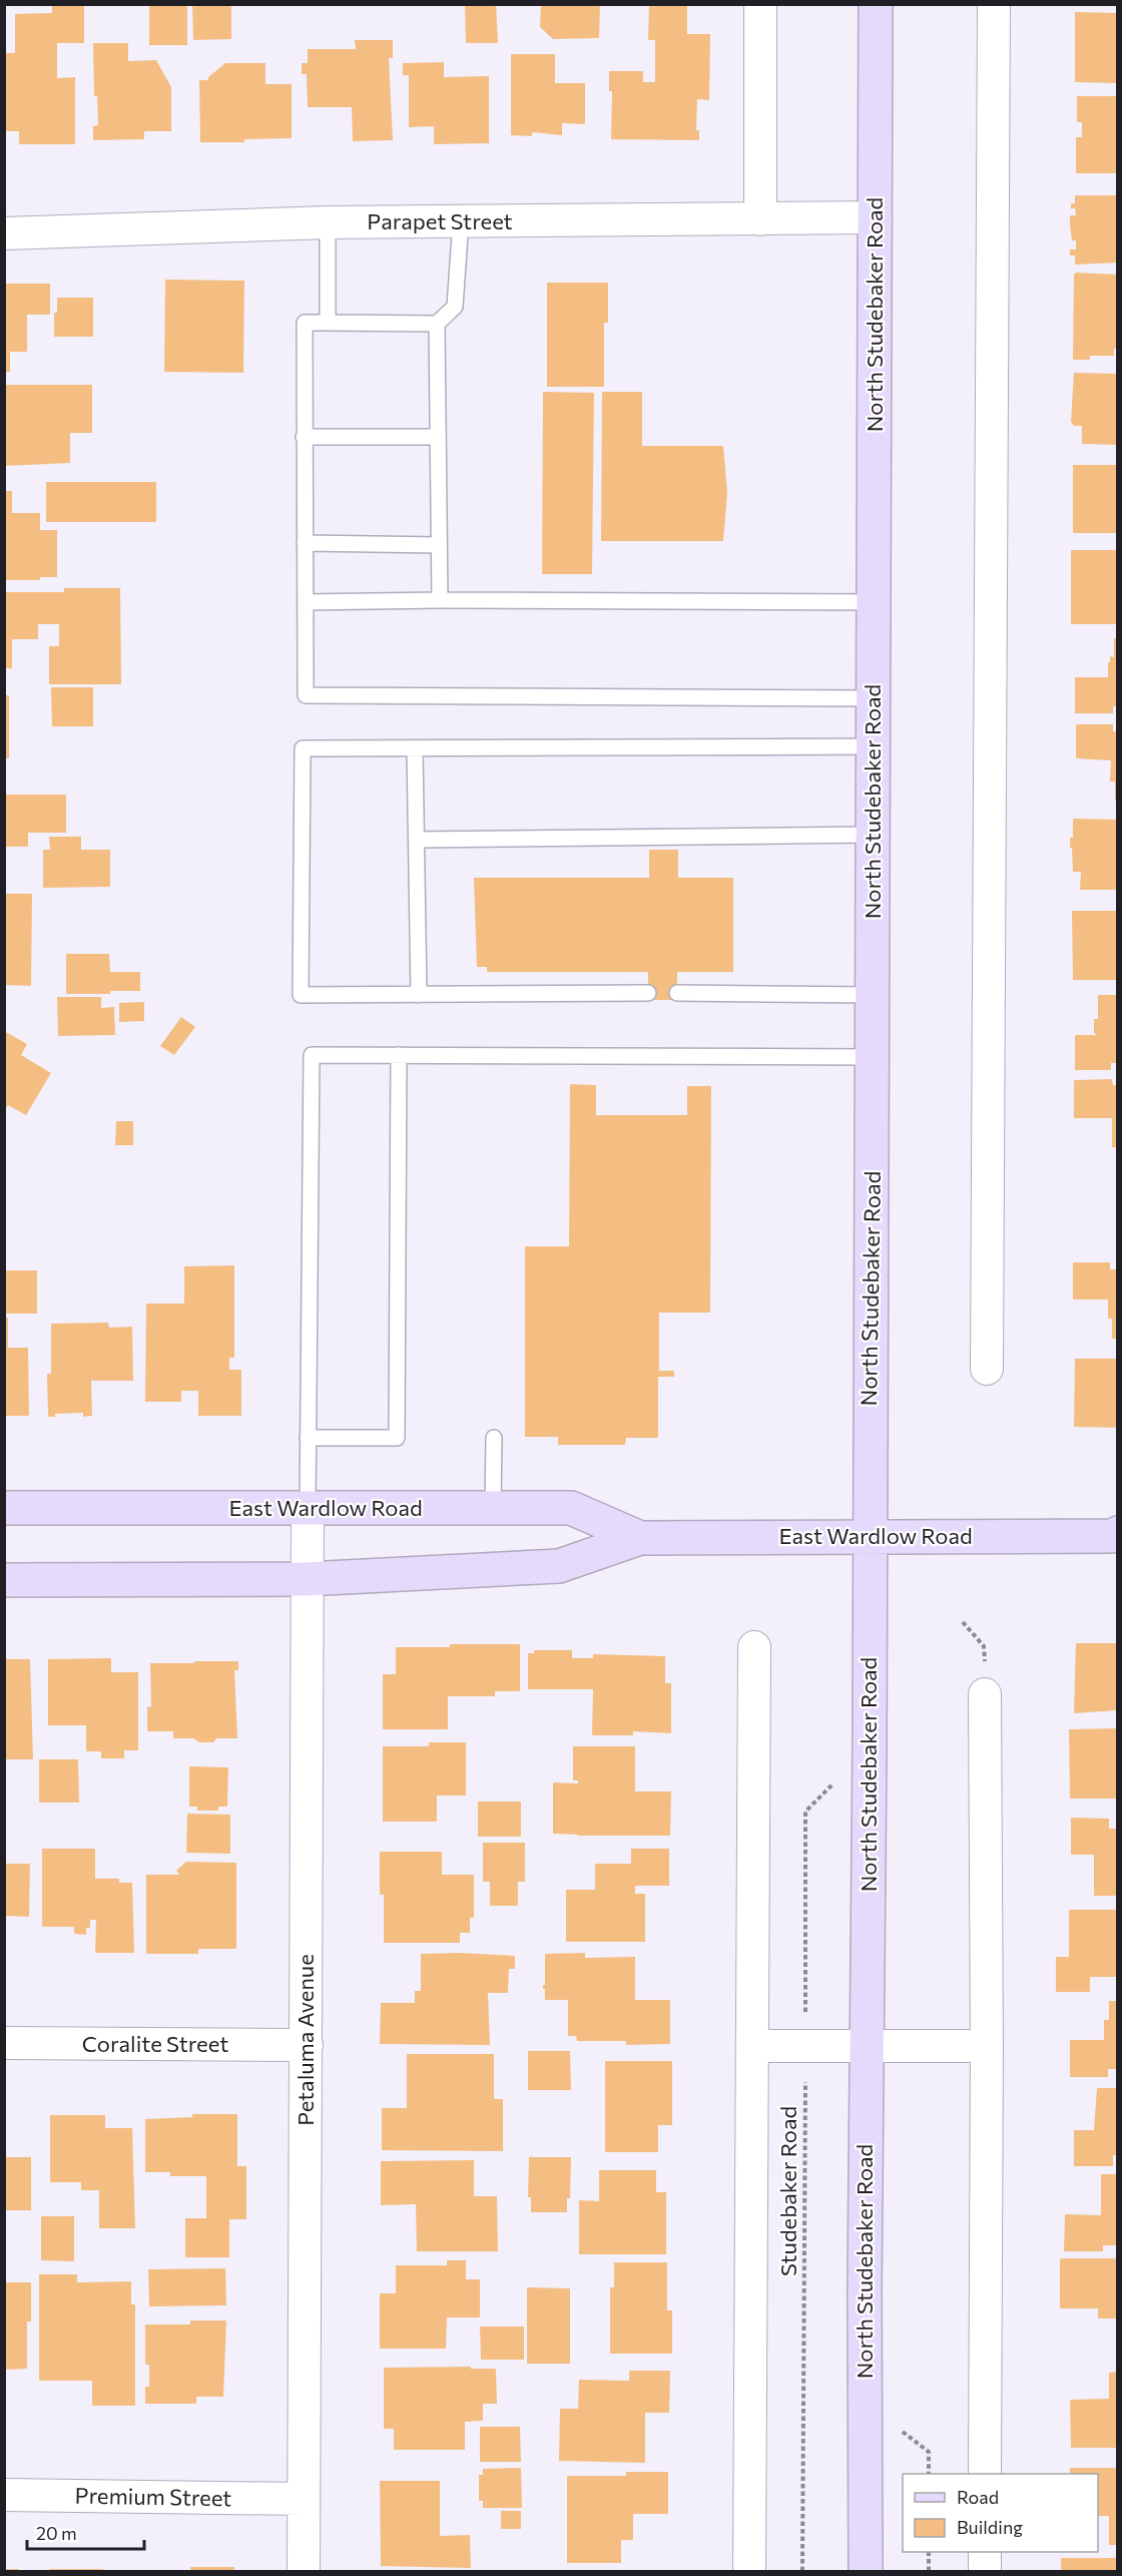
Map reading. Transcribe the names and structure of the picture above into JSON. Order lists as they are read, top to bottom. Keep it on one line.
{"streets":{"main road":["North Studebaker Road","East Wardlow Road"],"street":["Parapet Street","Petaluma Avenue","Coralite Street","Premium Street"],"path":["Studebaker Road"]},"crossings":[["Parapet Street","North Studebaker Road"],["North Studebaker Road","East Wardlow Road"],["East Wardlow Road","Petaluma Avenue"],["Petaluma Avenue","Coralite Street"],["Petaluma Avenue","Premium Street"]],"legend":["Road","Building"],"scale_bar":"20 m"}
